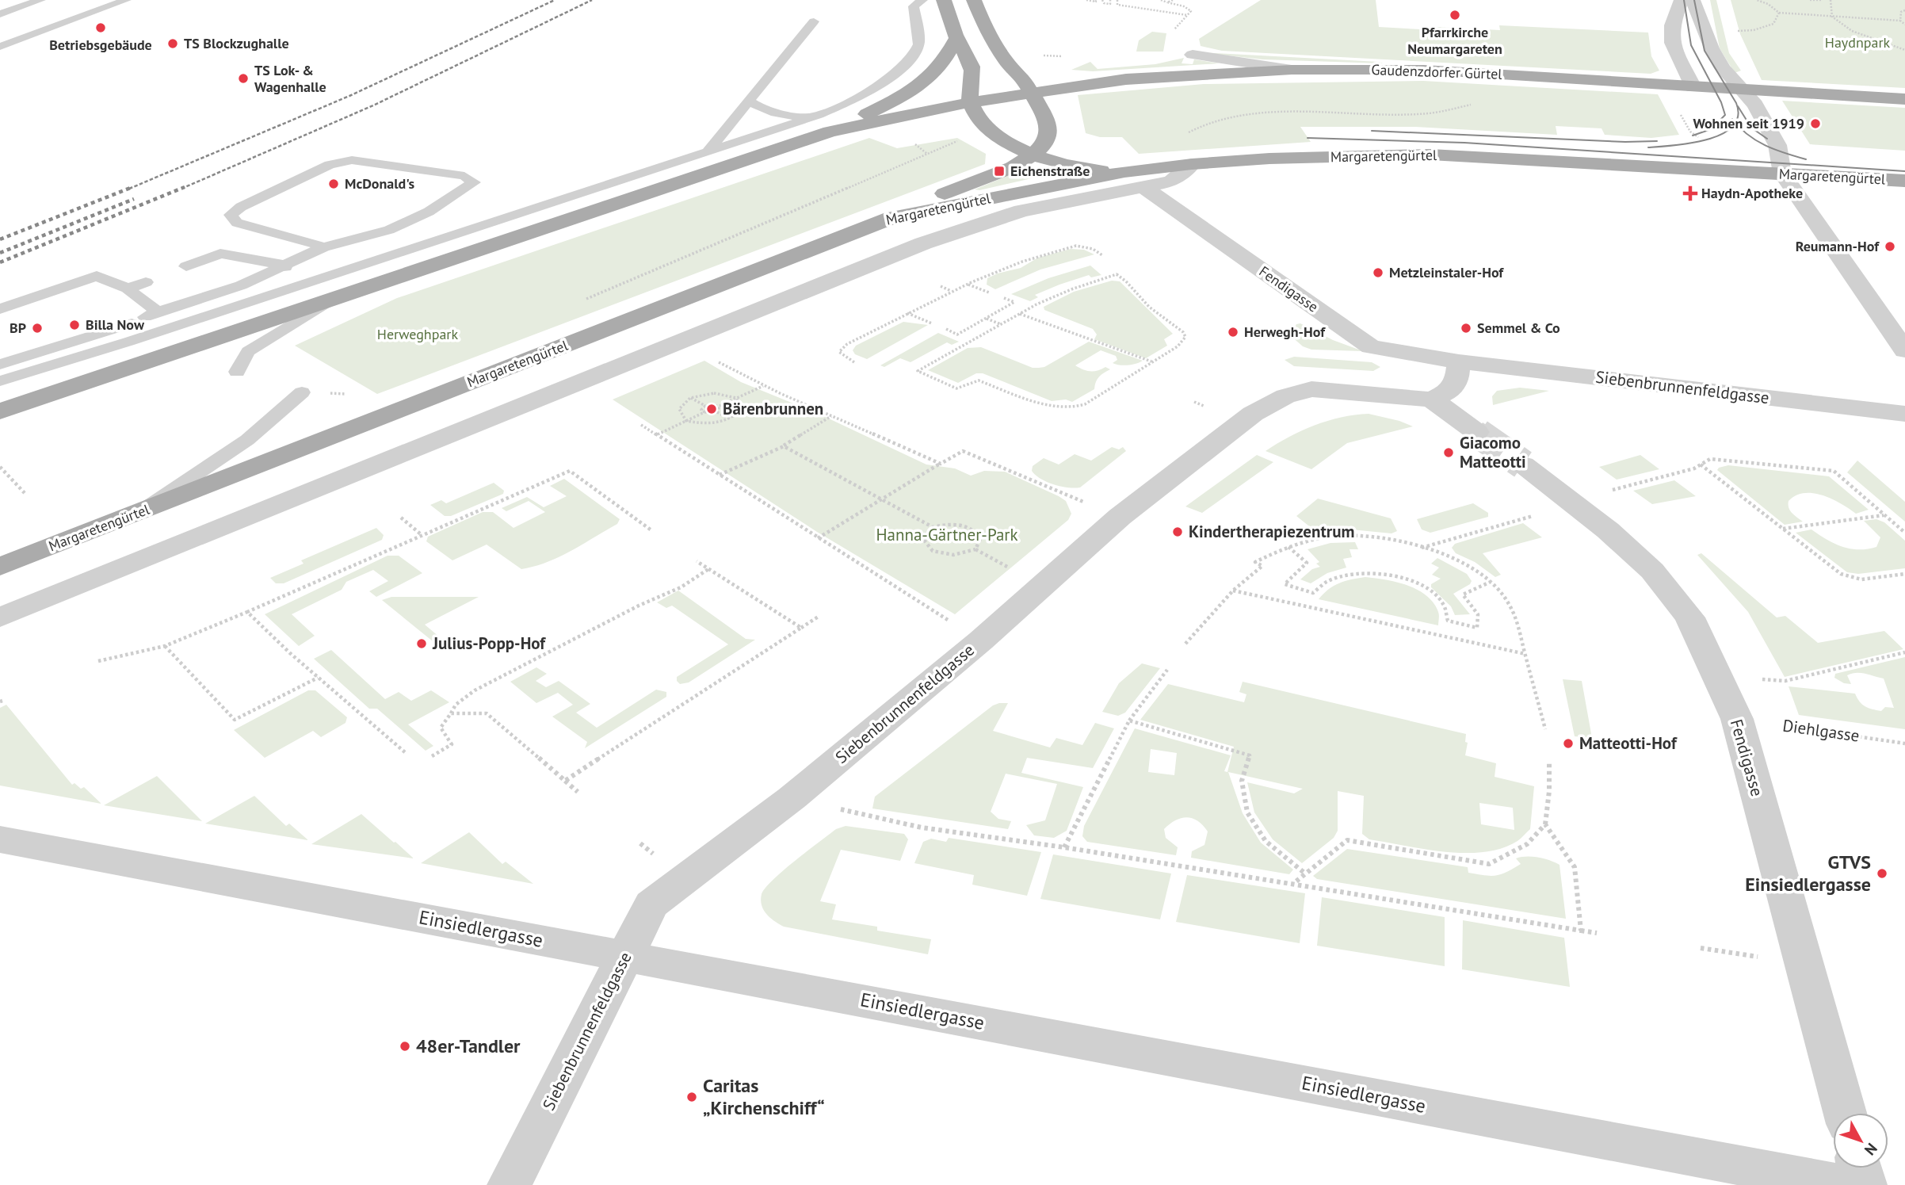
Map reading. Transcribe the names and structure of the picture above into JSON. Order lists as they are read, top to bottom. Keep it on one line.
{"streets":{"main road":["Gaudenzdorfer Gürtel","Margaretengürtel"],"street":["Fendigasse","Siebenbrunnenfeldgasse","Einsiedlergasse"],"path":["Diehlgasse"]},"crossings":[["Margaretengürtel","Fendigasse"],["Fendigasse","Siebenbrunnenfeldgasse"],["Fendigasse","Diehlgasse"],["Siebenbrunnenfeldgasse","Einsiedlergasse"]],"parks":["Haydnpark","Herweghpark","Hanna-Gärtner-Park"],"places":{"other":["Pfarrkirche Neumargareten","Betriebsgebäude","TS Blockzughalle","TS Lok- & Wagenhalle","Wohnen seit 1919","McDonald's","Reumann-Hof","Metzleinstaler-Hof","Billa Now","BP","Semmel & Co","Herwegh-Hof","Bärenbrunnen","Giacomo Matteotti","Kindertherapiezentrum","Julius-Popp-Hof","Matteotti-Hof","GTVS Einsiedlergasse","48er-Tandler","Caritas „Kirchenschiff“"],"transit":["Eichenstraße"],"health":["Haydn-Apotheke"]},"north":"bottom right"}
